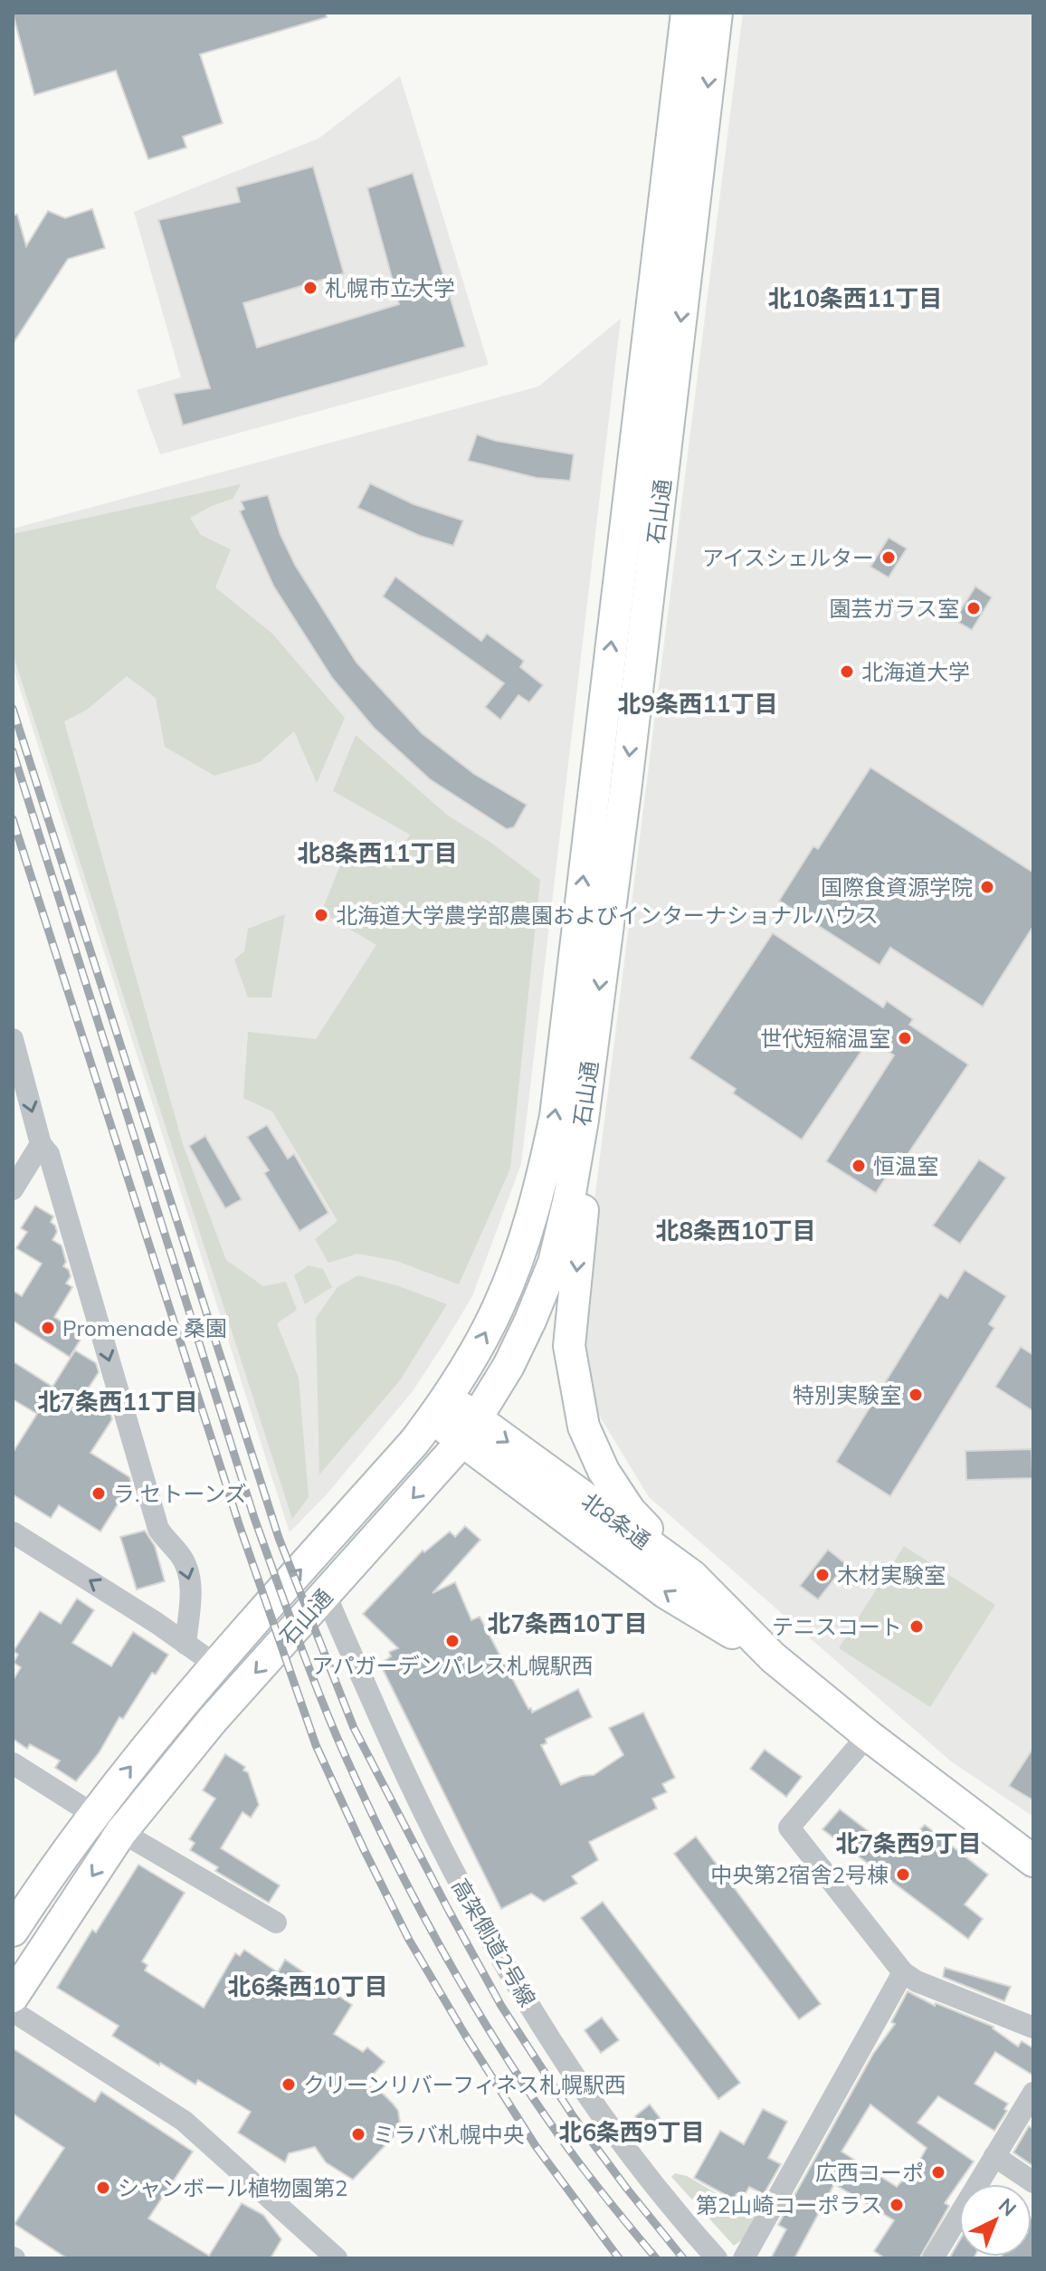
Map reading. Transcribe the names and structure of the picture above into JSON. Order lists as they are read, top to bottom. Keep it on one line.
{"streets":{"main road":["石山通","北8条通"],"street":["高架側道2号線"]},"crossings":[["石山通","北8条通"],["石山通","高架側道2号線"]],"districts":["北10条西11丁目","北9条西11丁目","北8条西11丁目","北8条西10丁目","北7条西11丁目","北7条西10丁目","北7条西9丁目","北6条西10丁目","北6条西9丁目"],"places":["札幌市立大学","アイスシェルター","園芸ガラス室","北海道大学","国際食資源学院","北海道大学農学部農園およびインターナショナルハウス","世代短縮温室","恒温室","Promenade 桑園","特別実験室","ラ.セトーンズ","木材実験室","テニスコート","アパガーデンパレス札幌駅西","中央第2宿舎2号棟","クリーンリバーフィネス札幌駅西","ミラバ札幌中央","広西コーポ","シャンボール植物園第2","第2山崎コーポラス"],"north":"top right"}
